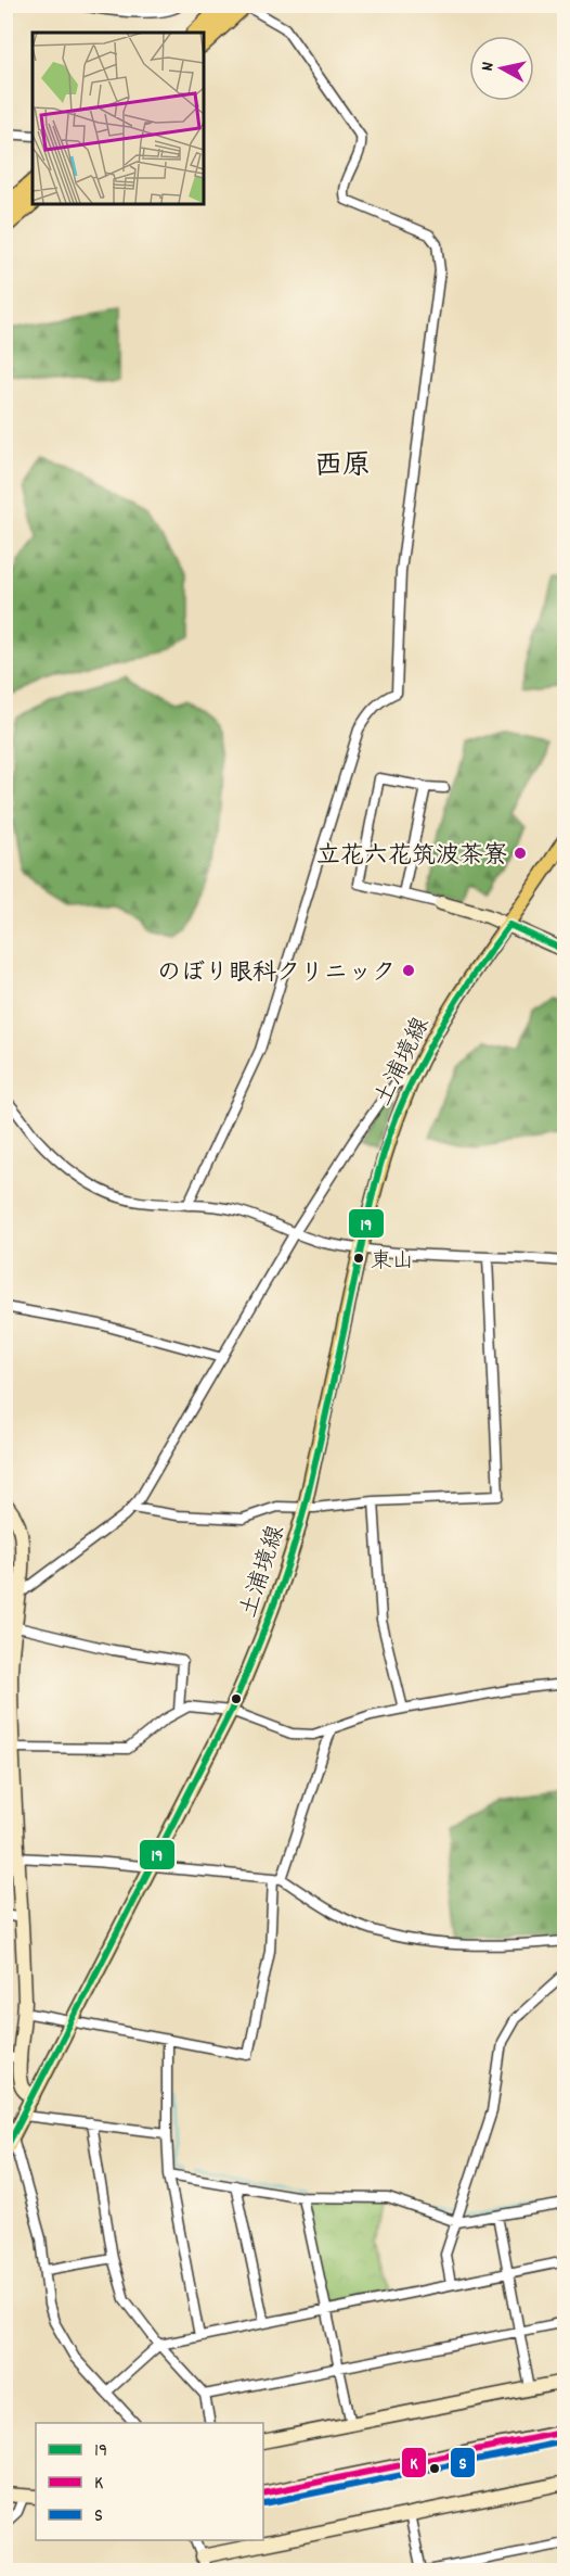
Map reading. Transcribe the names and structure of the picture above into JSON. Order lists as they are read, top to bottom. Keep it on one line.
{"streets":{"main road":["土浦境線"]},"districts":["西原"],"places":["立花六花筑波茶寮","のぼり眼科クリニック","東山"],"lines":["transit line 19","transit line K","transit line S"],"legend":["19","K","S"],"north":"left"}
